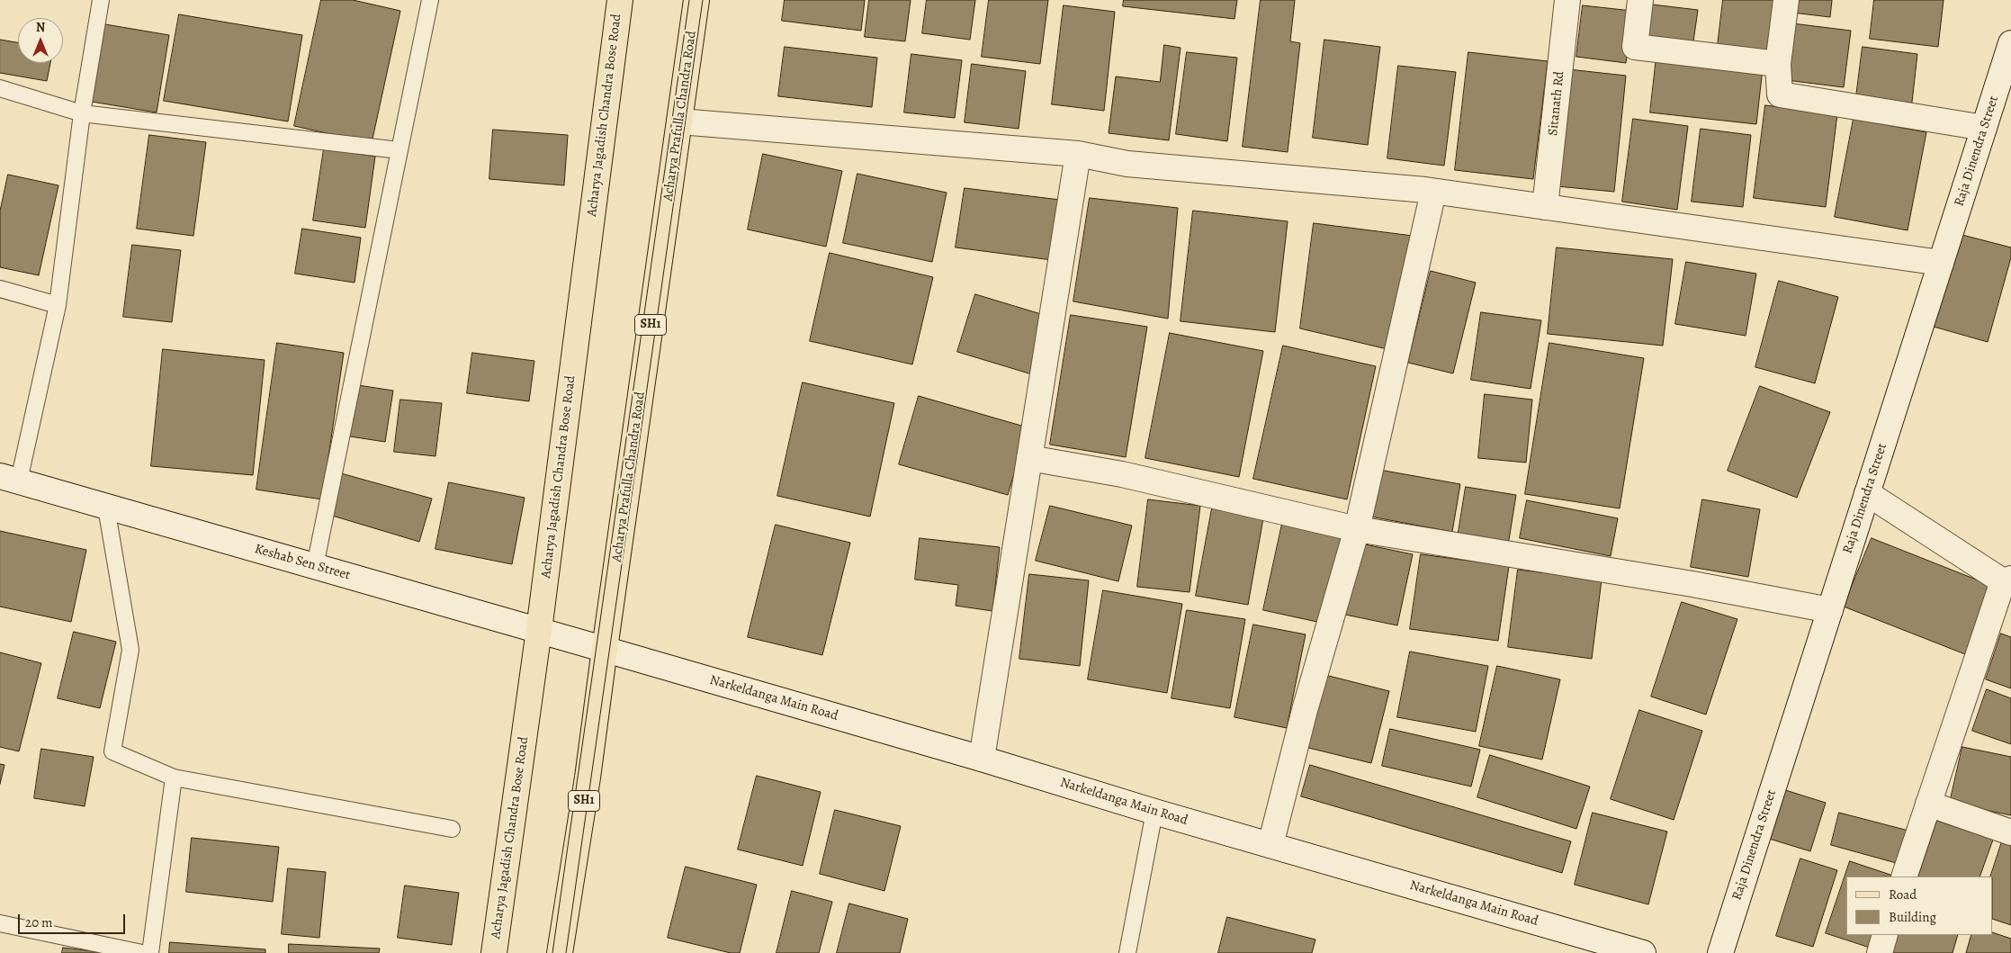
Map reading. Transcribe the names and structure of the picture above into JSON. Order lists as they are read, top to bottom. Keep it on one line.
{"streets":{"main road":["Acharya Jagadish Chandra Bose Road","Acharya Prafulla Chandra Road","SH1"],"street":["Sitanath Rd","Raja Dinendra Street","Keshab Sen Street","Narkeldanga Main Road"]},"crossings":[["Acharya Jagadish Chandra Bose Road","Keshab Sen Street"],["Acharya Prafulla Chandra Road","Keshab Sen Street"],["Acharya Prafulla Chandra Road","Narkeldanga Main Road"],["Keshab Sen Street","Narkeldanga Main Road"]],"legend":["Road","Building"],"scale_bar":"20 m","north":"top"}
